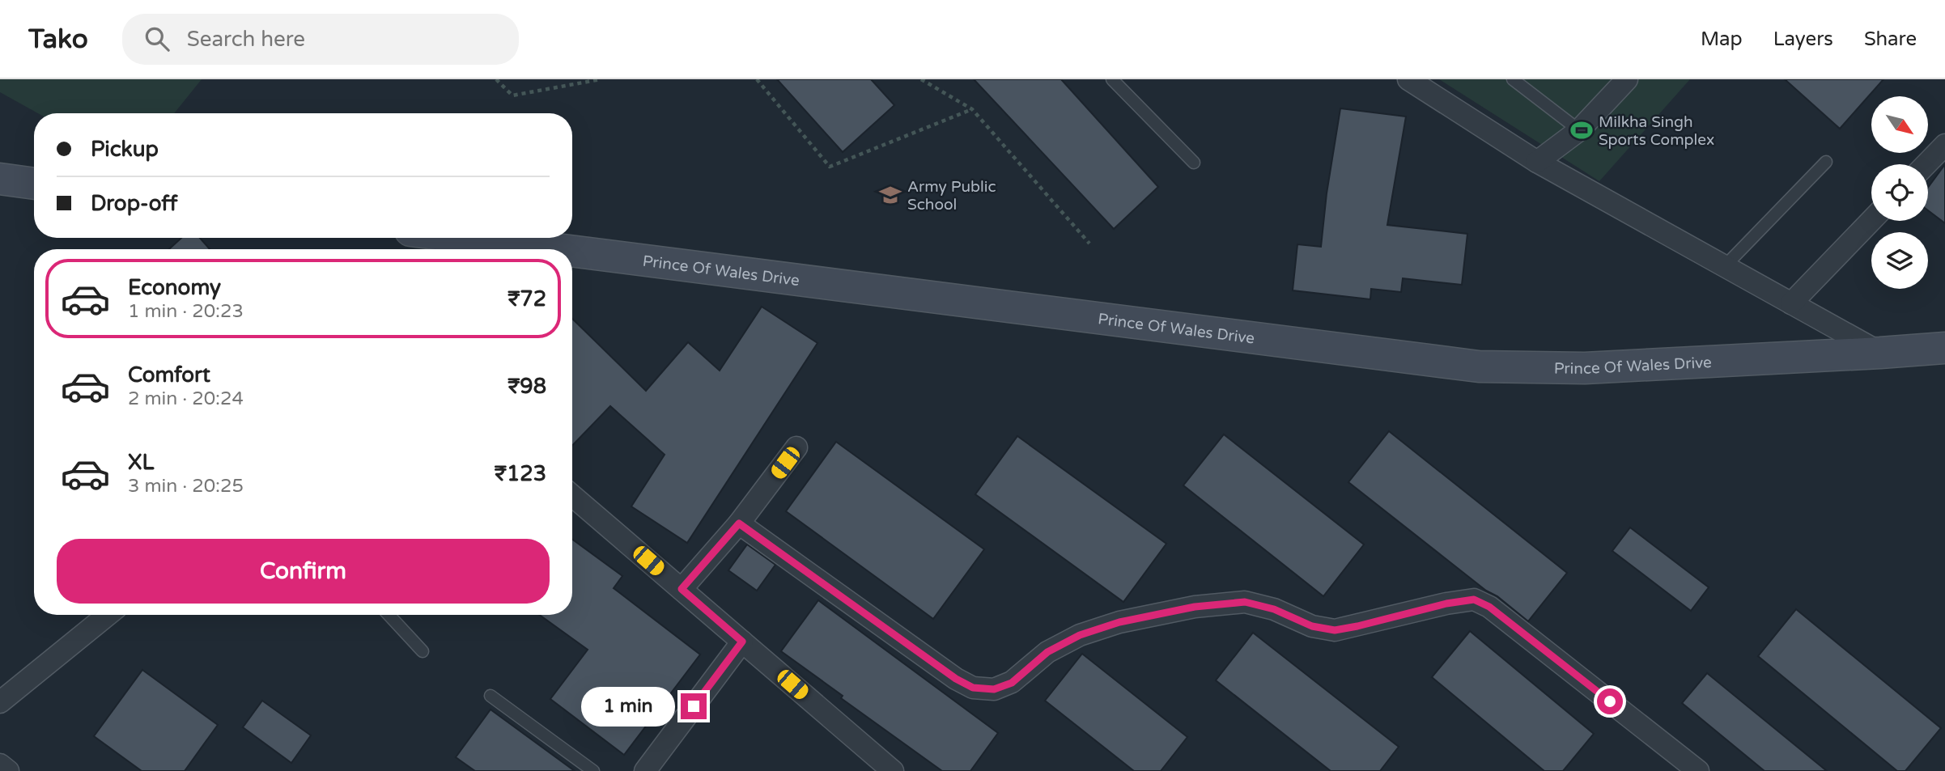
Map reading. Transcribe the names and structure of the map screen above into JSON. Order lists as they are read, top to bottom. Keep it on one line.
{"streets":{"main road":["Prince Of Wales Drive"]},"places":{"sports":["Milkha Singh Sports Complex"],"school or university":["Army Public School"]},"north":"bottom right","page":{"header":"Tako","search":"Search here","nav":["Map","Layers","Share"],"banner":["Pickup","Drop-off"],"list":[{"name":"Economy","note":"1 min · 20:23","value":"₹72"},{"name":"Comfort","note":"2 min · 20:24","value":"₹98"},{"name":"XL","note":"3 min · 20:25","value":"₹123"}],"buttons":"Confirm","bubble":"1 min"}}
